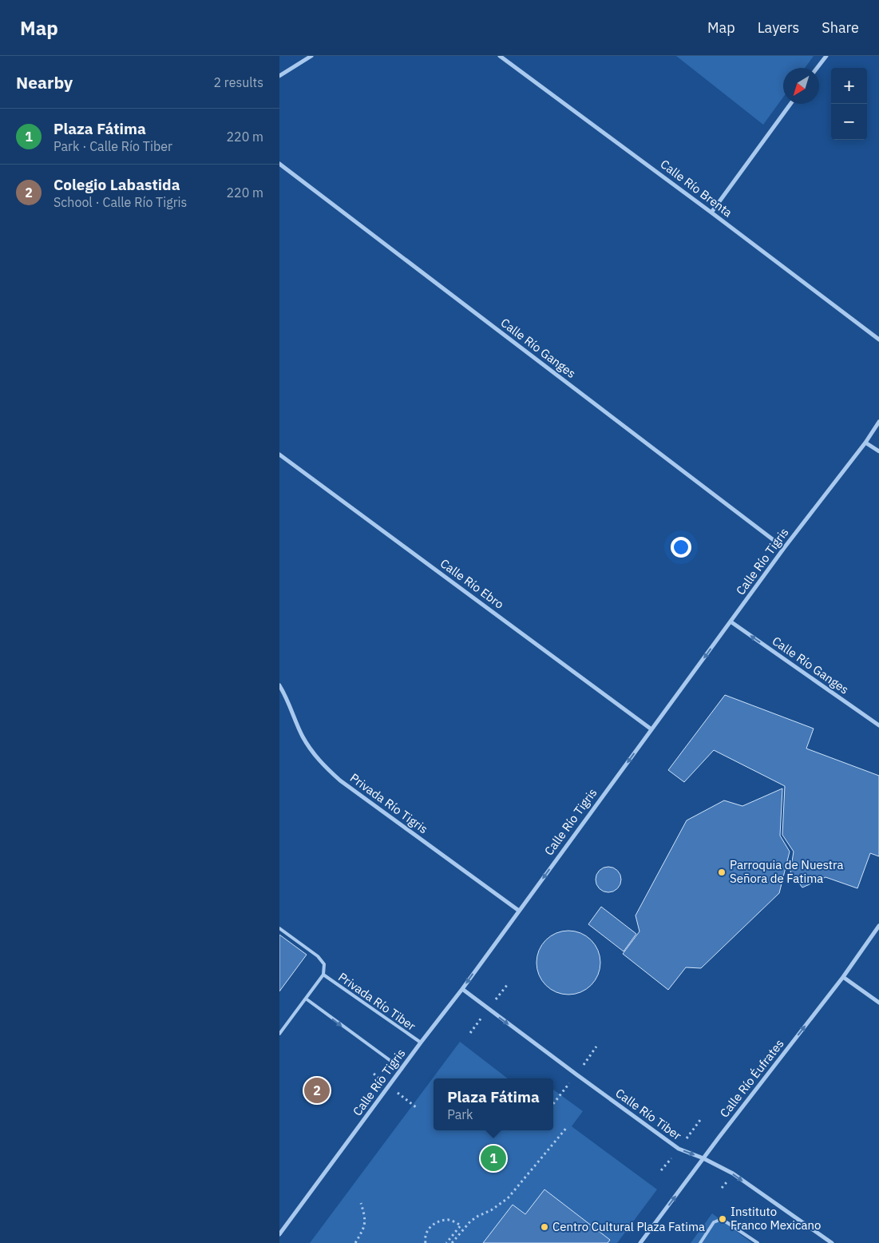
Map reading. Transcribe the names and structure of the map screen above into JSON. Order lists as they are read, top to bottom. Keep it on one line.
{"streets":{"street":["Calle Río Brenta","Calle Río Ganges","Calle Río Tigris","Calle Río Ebro","Privada Río Tigris","Calle Río Éufrates","Calle Río Tiber"],"lane":["Privada Río Tiber"]},"crossings":[["Calle Río Ganges","Calle Río Tigris"],["Calle Río Tigris","Calle Río Ebro"],["Calle Río Tigris","Privada Río Tigris"],["Calle Río Tigris","Privada Río Tiber"],["Calle Río Tigris","Calle Río Tiber"],["Calle Río Éufrates","Calle Río Tiber"]],"one_way":["Calle Río Tigris","Calle Río Éufrates","Calle Río Tiber"],"places":["Parroquia de Nuestra Señora de Fatima","Instituto Franco Mexicano","Centro Cultural Plaza Fatima"],"north":"bottom left","page":{"header":"Map","nav":["Map","Layers","Share"],"heading":["Nearby","2 results"],"map_buttons":["+","−"],"list":[{"mark":"1","name":"Plaza Fátima","note":"Park · Calle Río Tiber","value":"220 m"},{"mark":"2","name":"Colegio Labastida","note":"School · Calle Río Tigris","value":"220 m"}],"pins":["2","1"],"popup":["Plaza Fátima","Park"]}}
